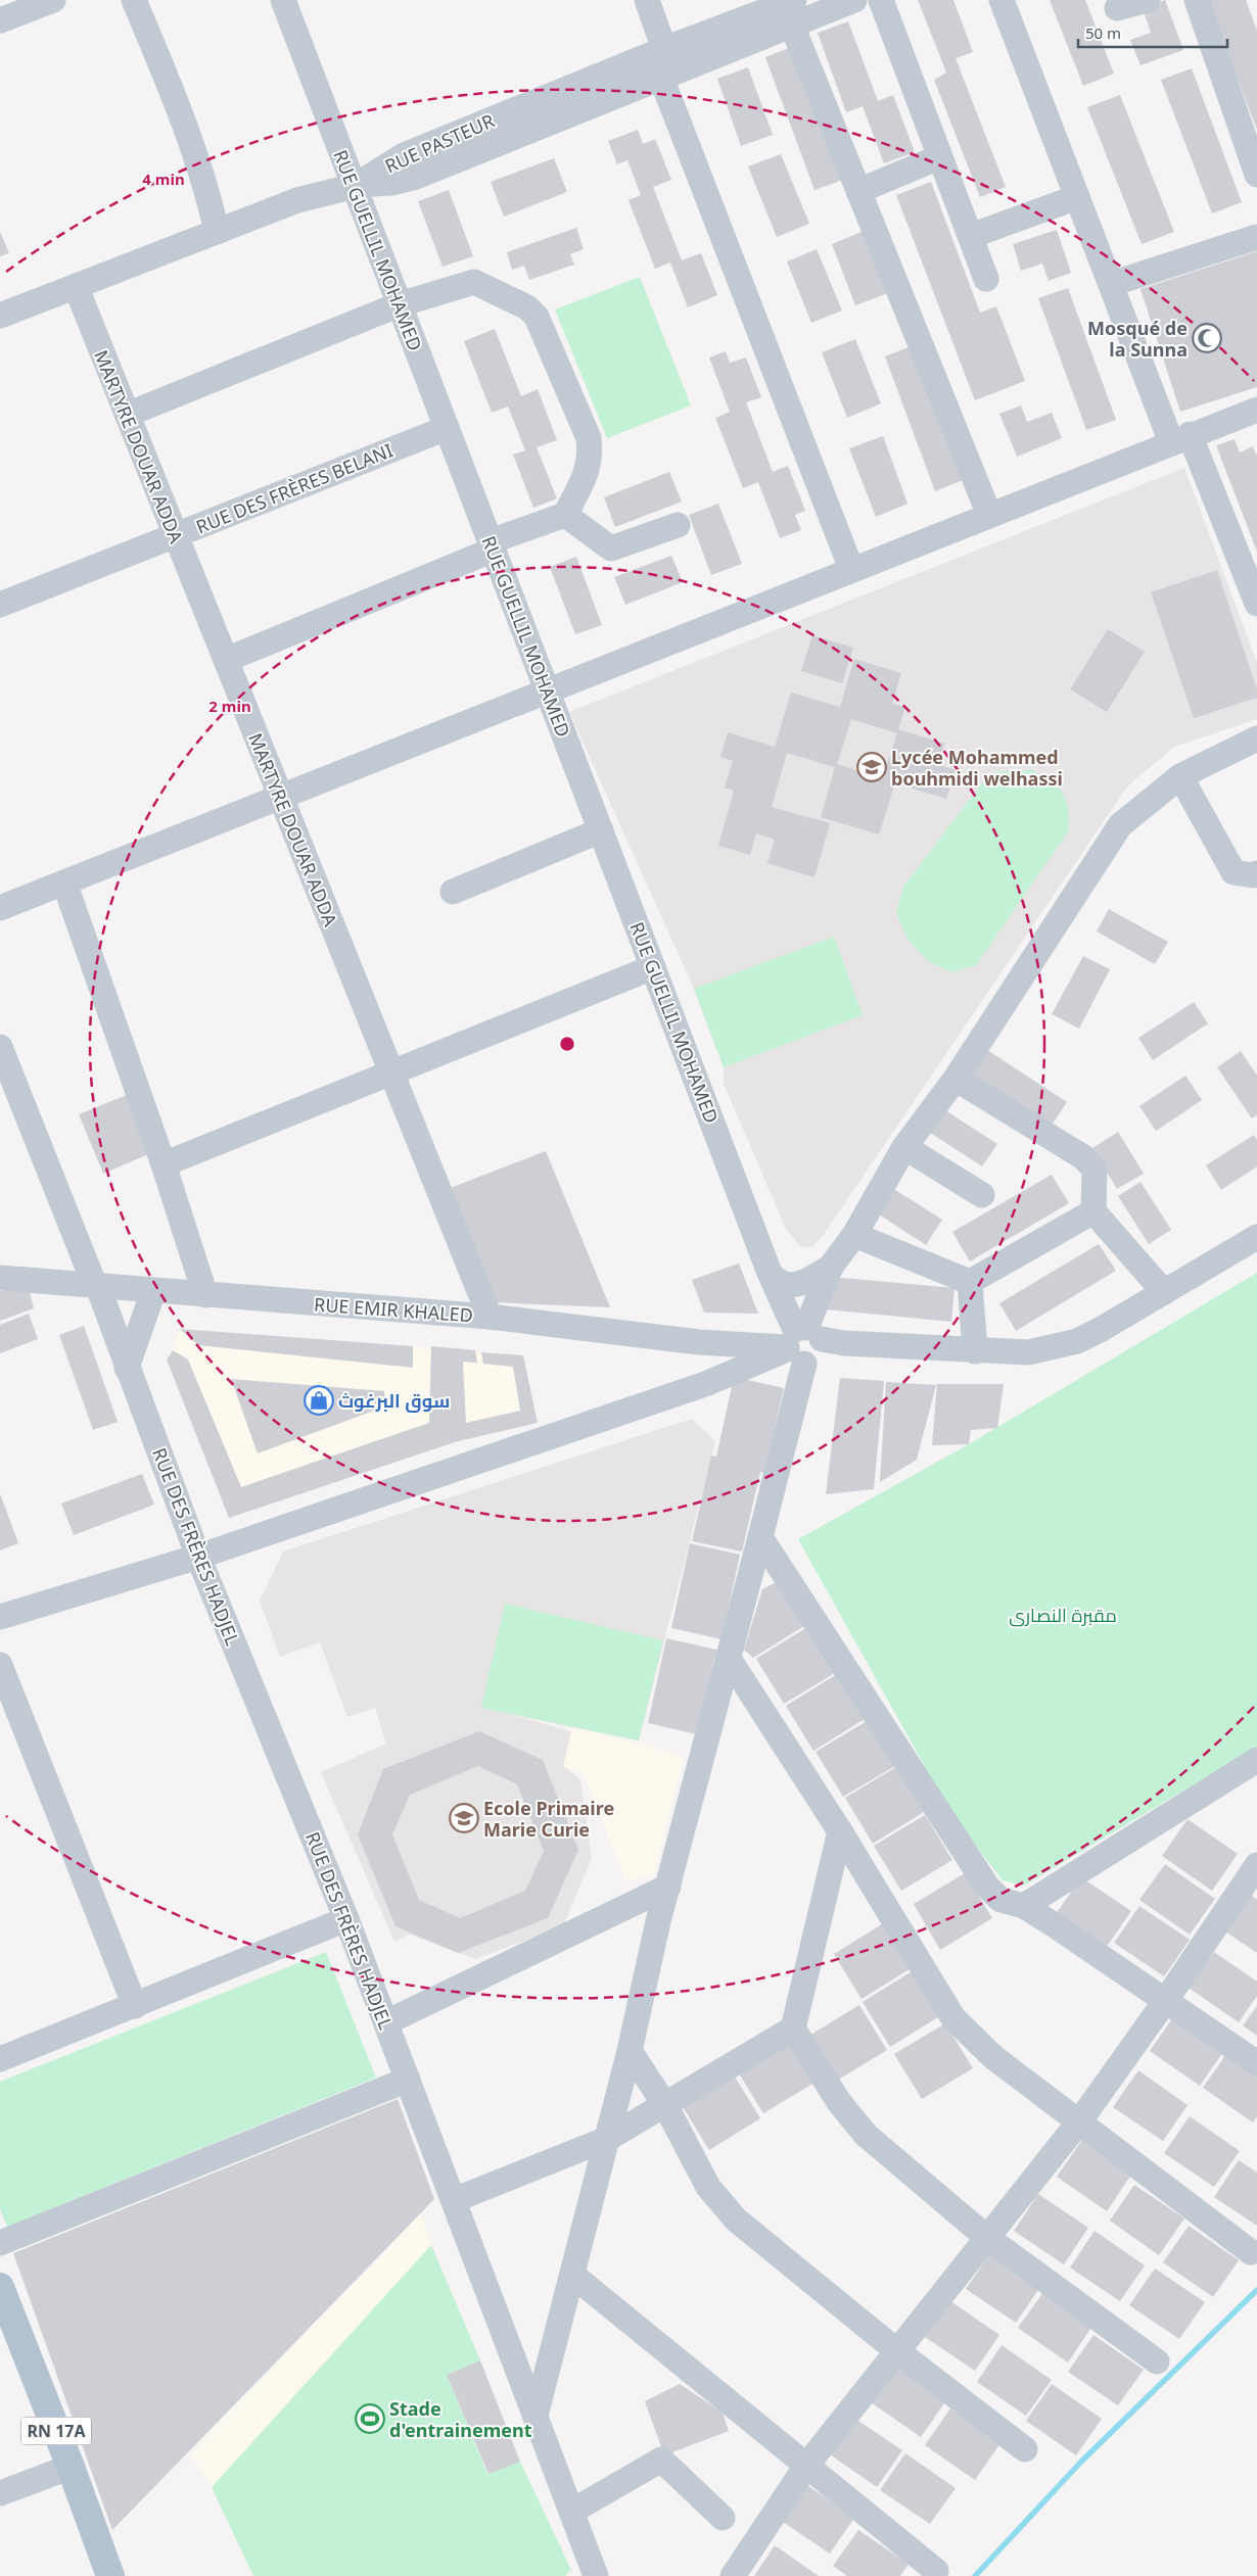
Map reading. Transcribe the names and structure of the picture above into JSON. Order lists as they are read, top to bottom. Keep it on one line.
{"streets":{"main road":["RN 17A"],"street":["RUE PASTEUR","RUE GUELLIL MOHAMED","MARTYRE DOUAR ADDA","RUE DES FRÈRES BELANI","RUE EMIR KHALED","RUE DES FRÈRES HADJEL"]},"crossings":[["RUE PASTEUR","RUE GUELLIL MOHAMED"],["RUE PASTEUR","MARTYRE DOUAR ADDA"],["RUE GUELLIL MOHAMED","RUE DES FRÈRES BELANI"],["RUE GUELLIL MOHAMED","RUE EMIR KHALED"],["MARTYRE DOUAR ADDA","RUE DES FRÈRES BELANI"],["MARTYRE DOUAR ADDA","RUE EMIR KHALED"],["RUE EMIR KHALED","RUE DES FRÈRES HADJEL"]],"parks":["مقبرة النصارى"],"places":{"mosque":["Mosqué de la Sunna"],"school or university":["Lycée Mohammed bouhmidi welhassi","Ecole Primaire Marie Curie"],"shop":["سوق البرغوث"],"sports":["Stade d'entrainement"]},"scale_bar":"50 m","rings":["4 min","2 min"]}
